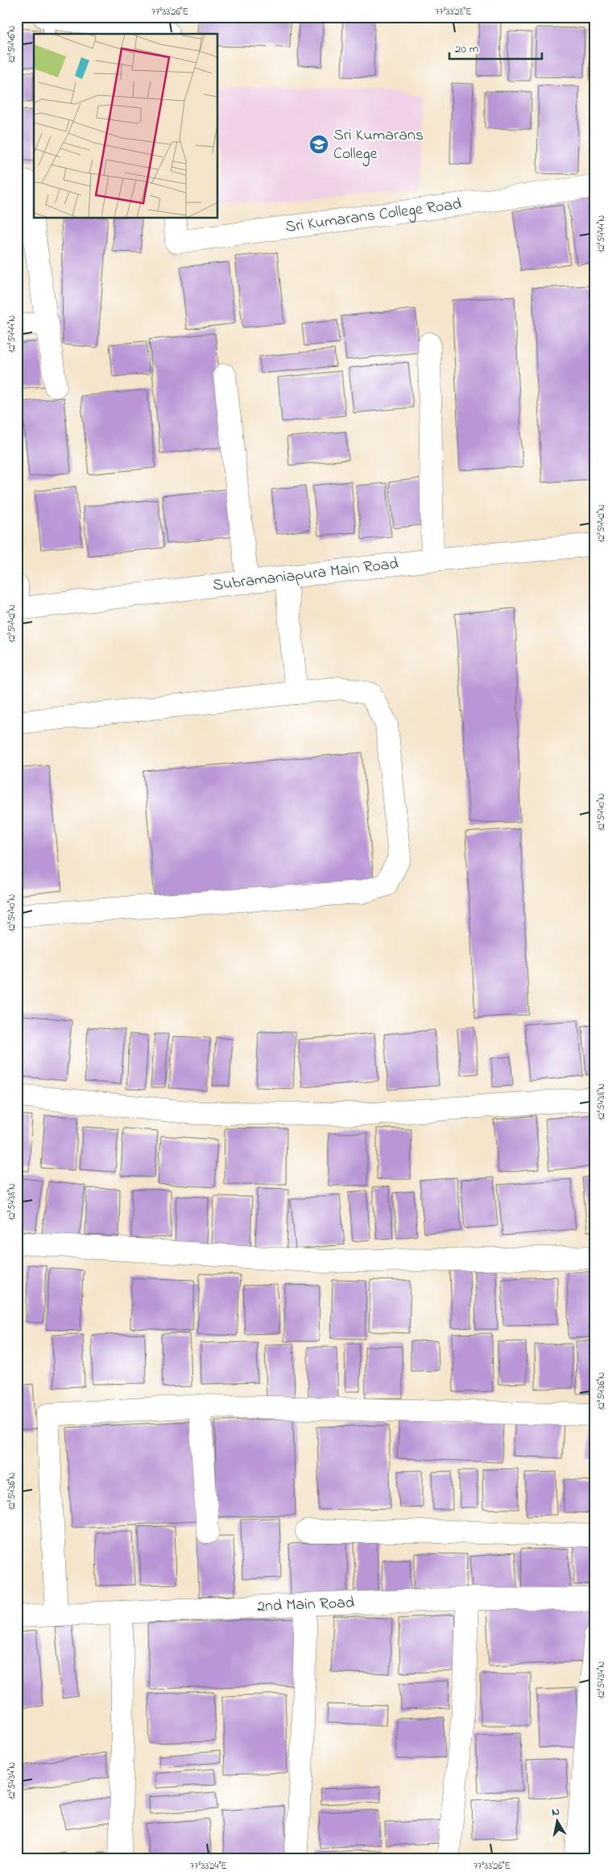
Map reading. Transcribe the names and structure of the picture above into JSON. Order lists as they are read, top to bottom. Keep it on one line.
{"streets":{"street":["Sri Kumarans College Road","Subramaniapura Main Road","2nd Main Road"]},"places":{"school or university":["Sri Kumarans College"]},"scale_bar":"20 m","north":"top","coordinates":["77°33'26\"E","77°33'28\"E","12°54'46\"N","12°54'44\"N","12°54'42\"N","12°54'40\"N","12°54'38\"N","12°54'36\"N","12°54'34\"N","77°33'24\"E"]}
